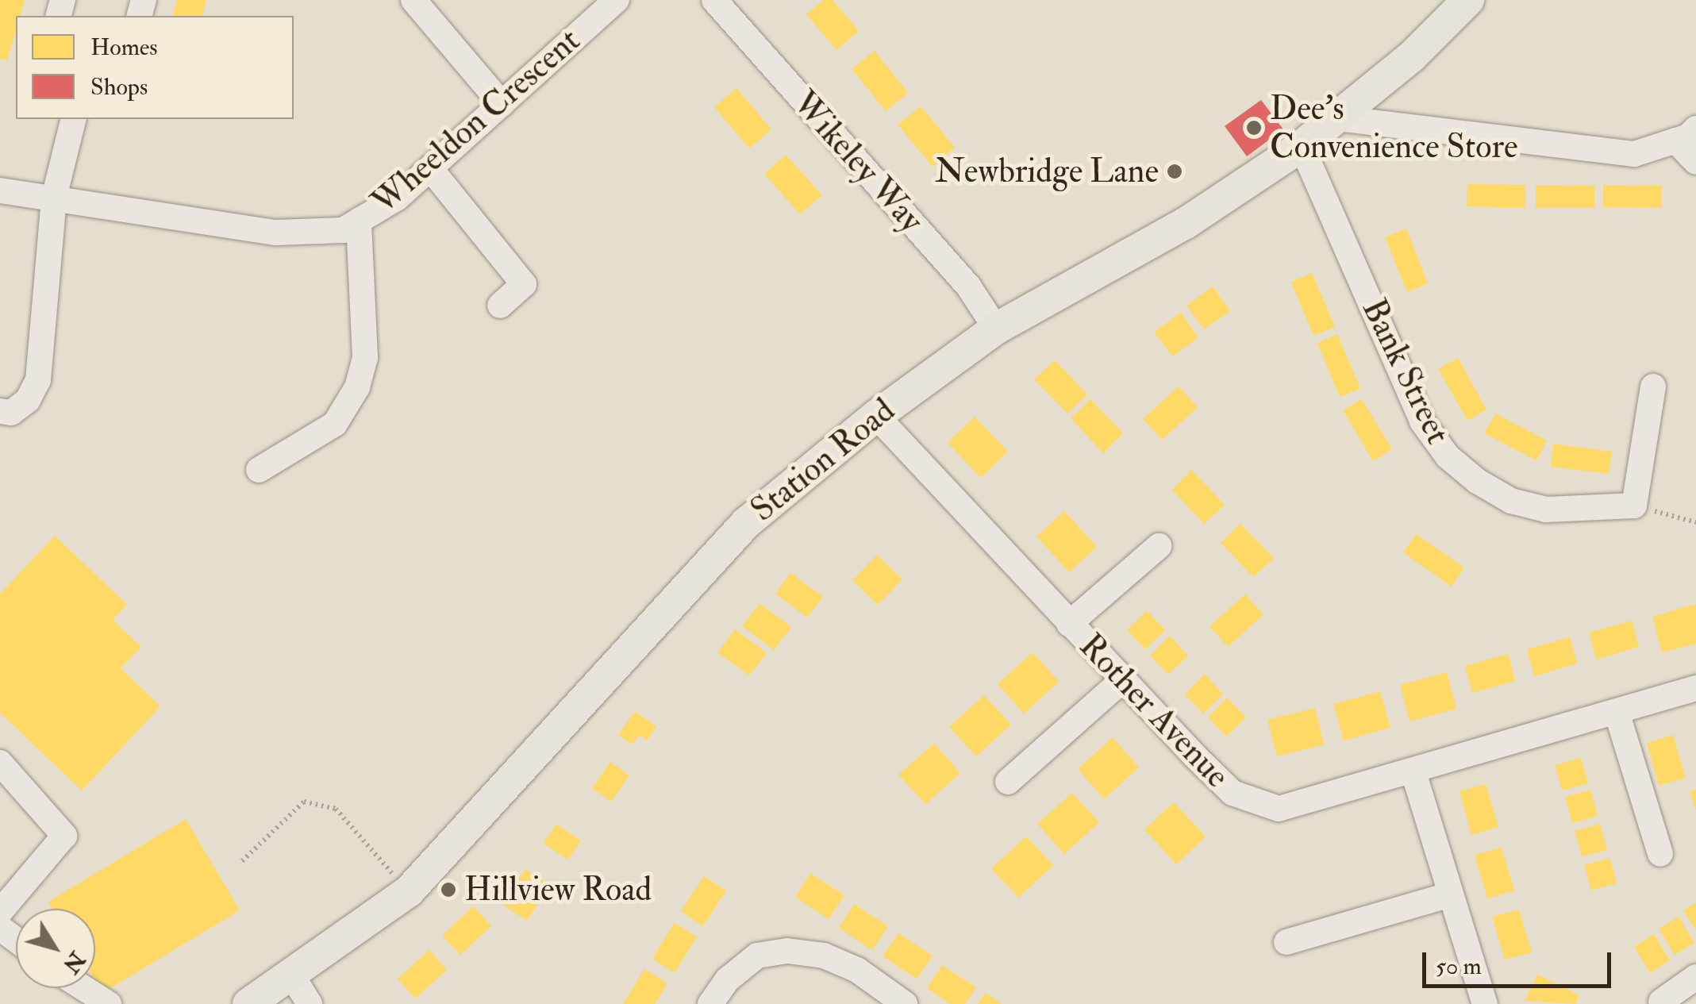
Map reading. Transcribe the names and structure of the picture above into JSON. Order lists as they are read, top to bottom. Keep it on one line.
{"streets":{"main road":["Station Road"],"street":["Wheeldon Crescent","Wikeley Way","Bank Street","Rother Avenue"]},"crossings":[["Wikeley Way","Station Road"],["Bank Street","Station Road"],["Station Road","Rother Avenue"]],"places":["Dee's Convenience Store","Newbridge Lane","Hillview Road"],"legend":["Homes","Shops"],"scale_bar":"50 m","north":"bottom right"}
